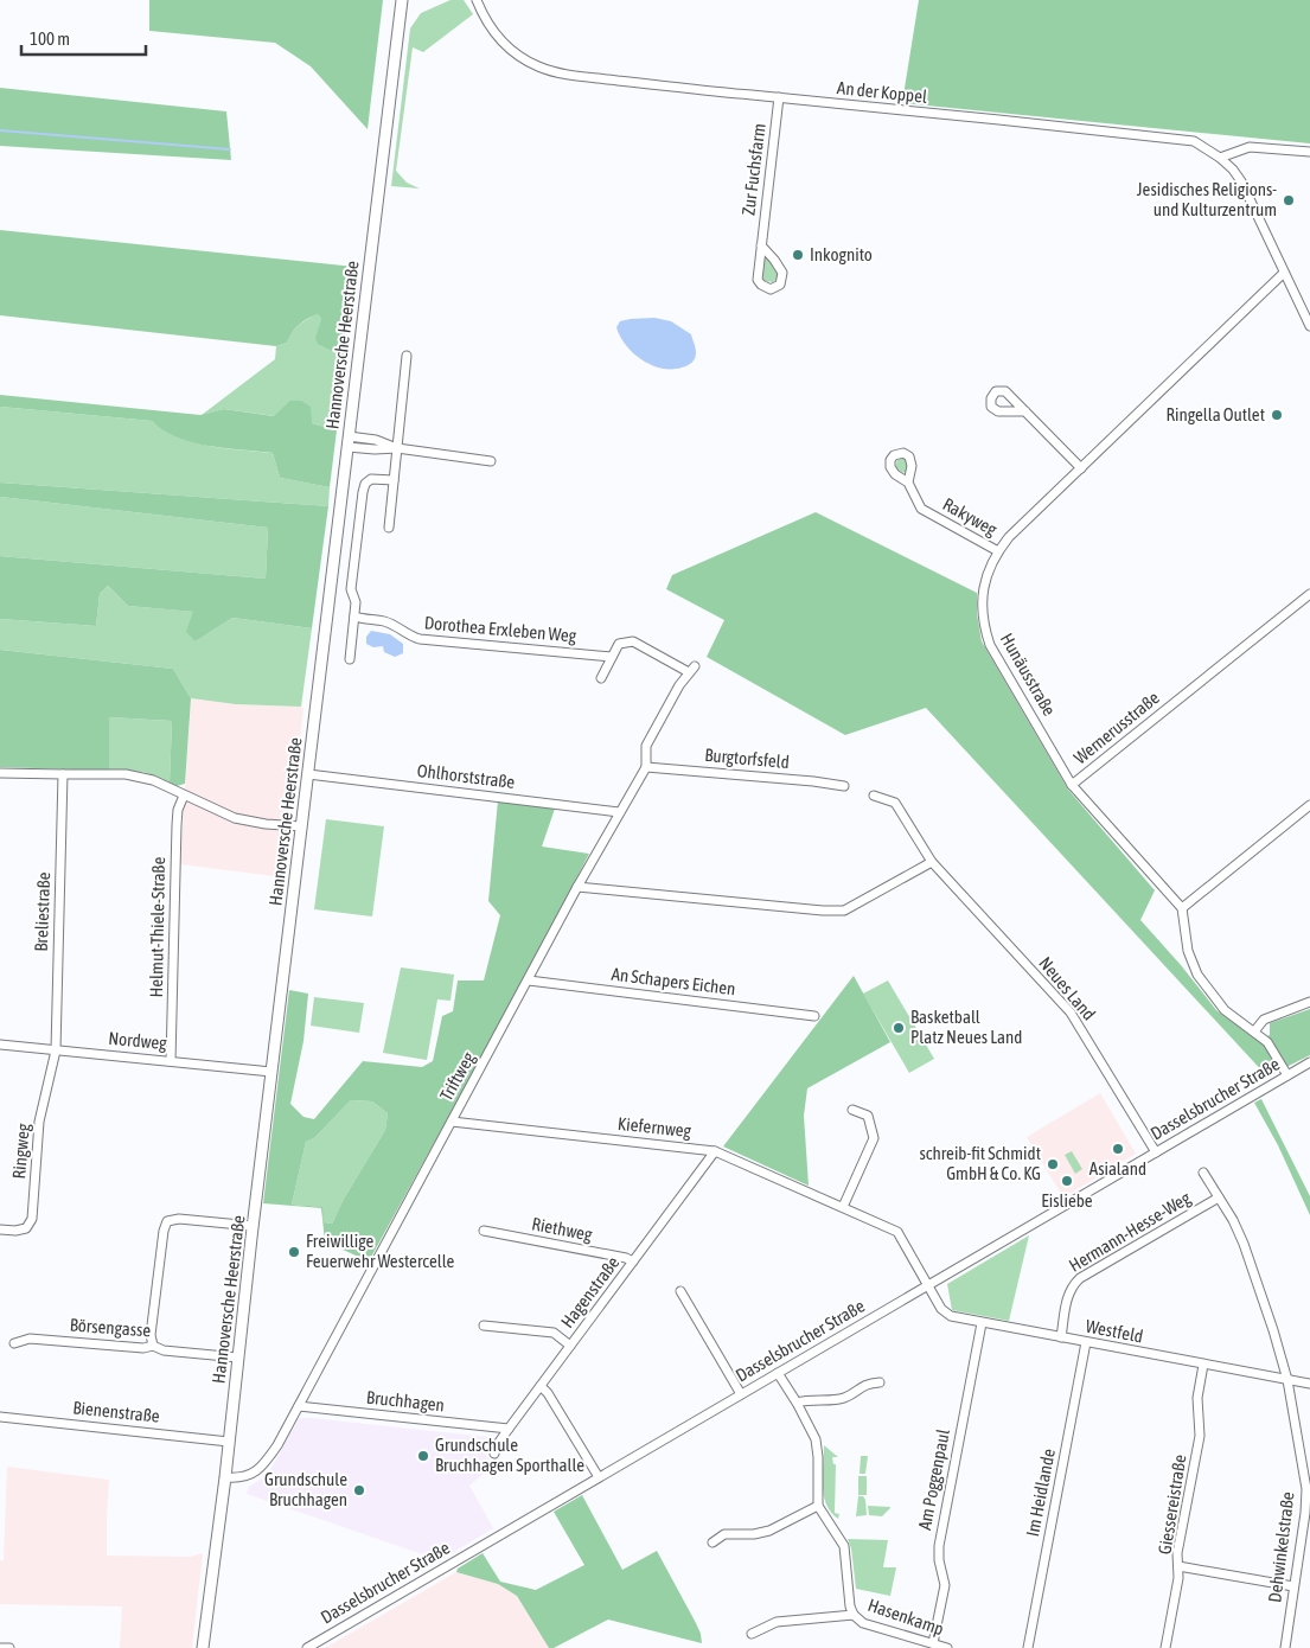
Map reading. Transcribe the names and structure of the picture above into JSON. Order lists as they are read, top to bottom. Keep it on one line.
{"streets":{"main road":["Hannoversche Heerstraße"],"street":["An der Koppel","Zur Fuchsfarm","Rakyweg","Dorothea Erxleben Weg","Hunäusstraße","Wernerusstraße","Burgtorfsfeld","Ohlhorststraße","Breliestraße","Helmut-Thiele-Straße","An Schapers Eichen","Neues Land","Nordweg","Triftweg","Dasselsbrucher Straße","Kiefernweg","Ringweg","Riethweg","Hermann-Hesse-Weg","Hagenstraße","Börsengasse","Westfeld","Bruchhagen","Bienenstraße","Am Poggenpaul","Im Heidlande","Giessereistraße","Dehwinkelstraße","Hasenkamp"]},"crossings":[["An der Koppel","Zur Fuchsfarm"],["Hannoversche Heerstraße","Ohlhorststraße"],["Hannoversche Heerstraße","Nordweg"],["Hannoversche Heerstraße","Triftweg"],["Hannoversche Heerstraße","Börsengasse"],["Hannoversche Heerstraße","Bienenstraße"],["Rakyweg","Hunäusstraße"],["Dorothea Erxleben Weg","Triftweg"],["Hunäusstraße","Wernerusstraße"],["Burgtorfsfeld","Triftweg"],["Ohlhorststraße","Triftweg"],["Breliestraße","Nordweg"],["Breliestraße","Ringweg"],["Helmut-Thiele-Straße","Nordweg"],["An Schapers Eichen","Triftweg"],["Neues Land","Dasselsbrucher Straße"],["Nordweg","Ringweg"],["Triftweg","Kiefernweg"],["Triftweg","Bruchhagen"],["Dasselsbrucher Straße","Kiefernweg"],["Dasselsbrucher Straße","Westfeld"],["Kiefernweg","Hagenstraße"],["Kiefernweg","Westfeld"],["Riethweg","Hagenstraße"],["Hermann-Hesse-Weg","Westfeld"],["Hermann-Hesse-Weg","Dehwinkelstraße"],["Hagenstraße","Bruchhagen"],["Westfeld","Am Poggenpaul"],["Westfeld","Im Heidlande"],["Westfeld","Giessereistraße"],["Westfeld","Dehwinkelstraße"],["Am Poggenpaul","Hasenkamp"]],"places":["Jesidisches Religions- und Kulturzentrum","Inkognito","Ringella Outlet","Basketball Platz Neues Land","Asialand","schreib-fit Schmidt GmbH & Co. KG","Eisliebe","Freiwillige Feuerwehr Westercelle","Grundschule Bruchhagen Sporthalle","Grundschule Bruchhagen"],"scale_bar":"100 m"}
